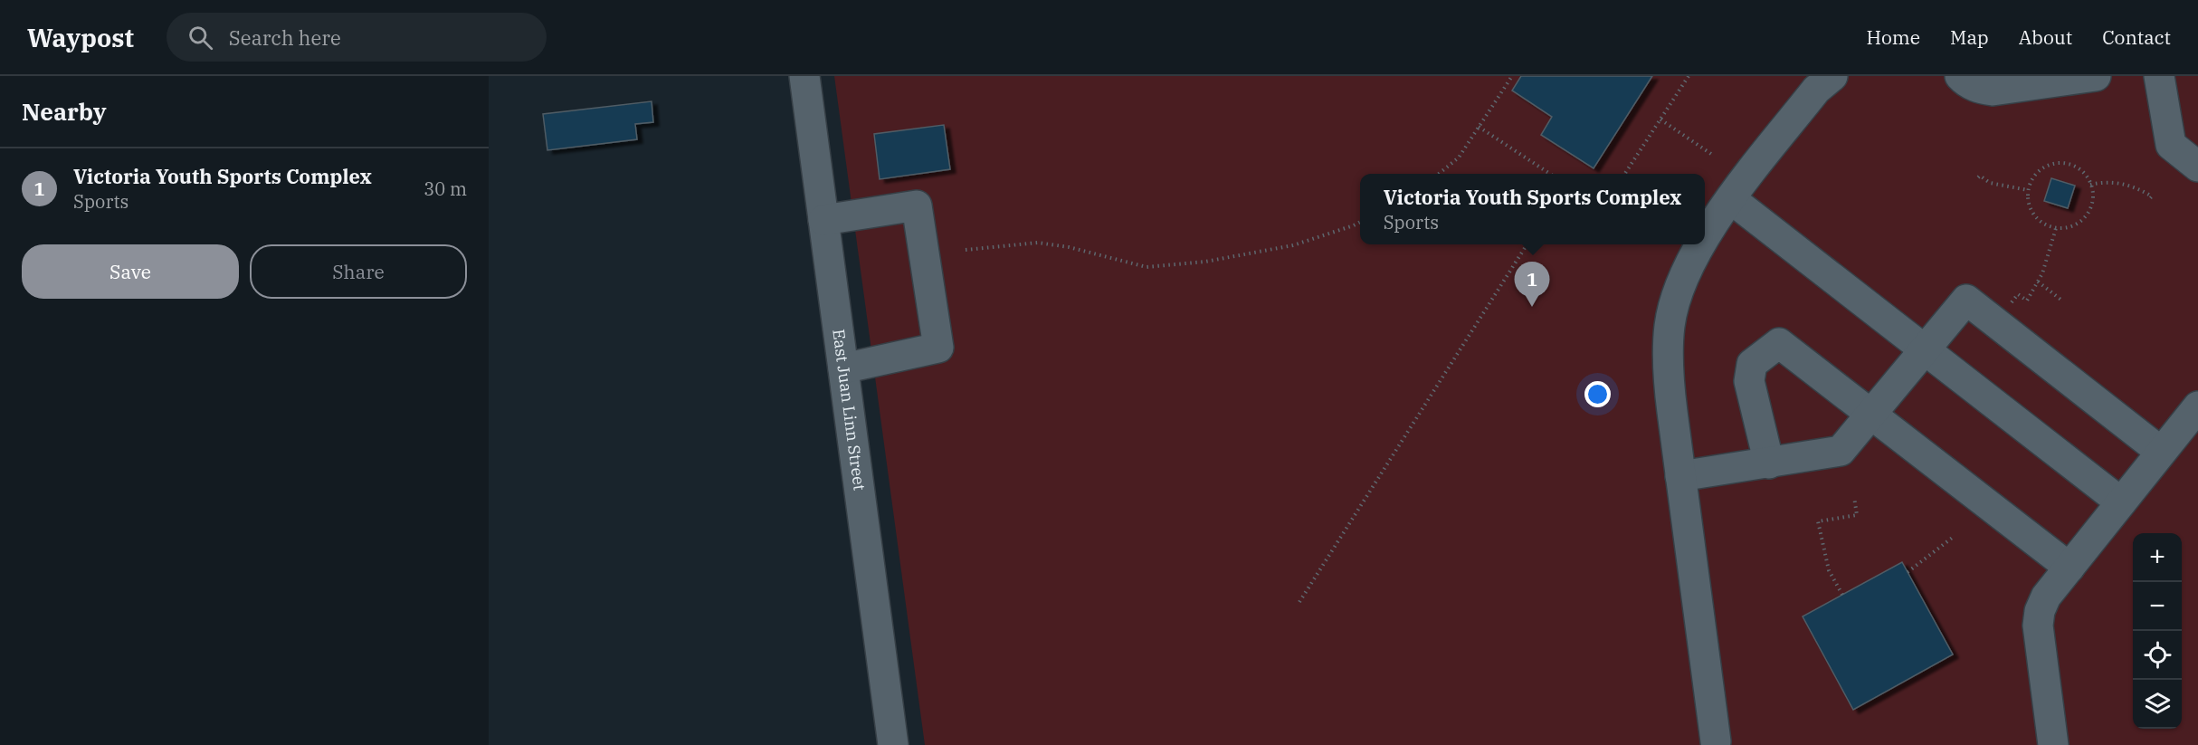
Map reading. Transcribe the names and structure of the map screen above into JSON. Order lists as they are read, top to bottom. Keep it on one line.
{"streets":{"street":["East Juan Linn Street"]},"page":{"header":"Waypost","search":"Search here","nav":["Home","Map","About","Contact"],"heading":"Nearby","list":[{"mark":"1","name":"Victoria Youth Sports Complex","note":"Sports","value":"30 m"}],"popup":["Victoria Youth Sports Complex","Sports"],"buttons":["Save","Share"],"pins":"1","map_buttons":["+","−"]}}
